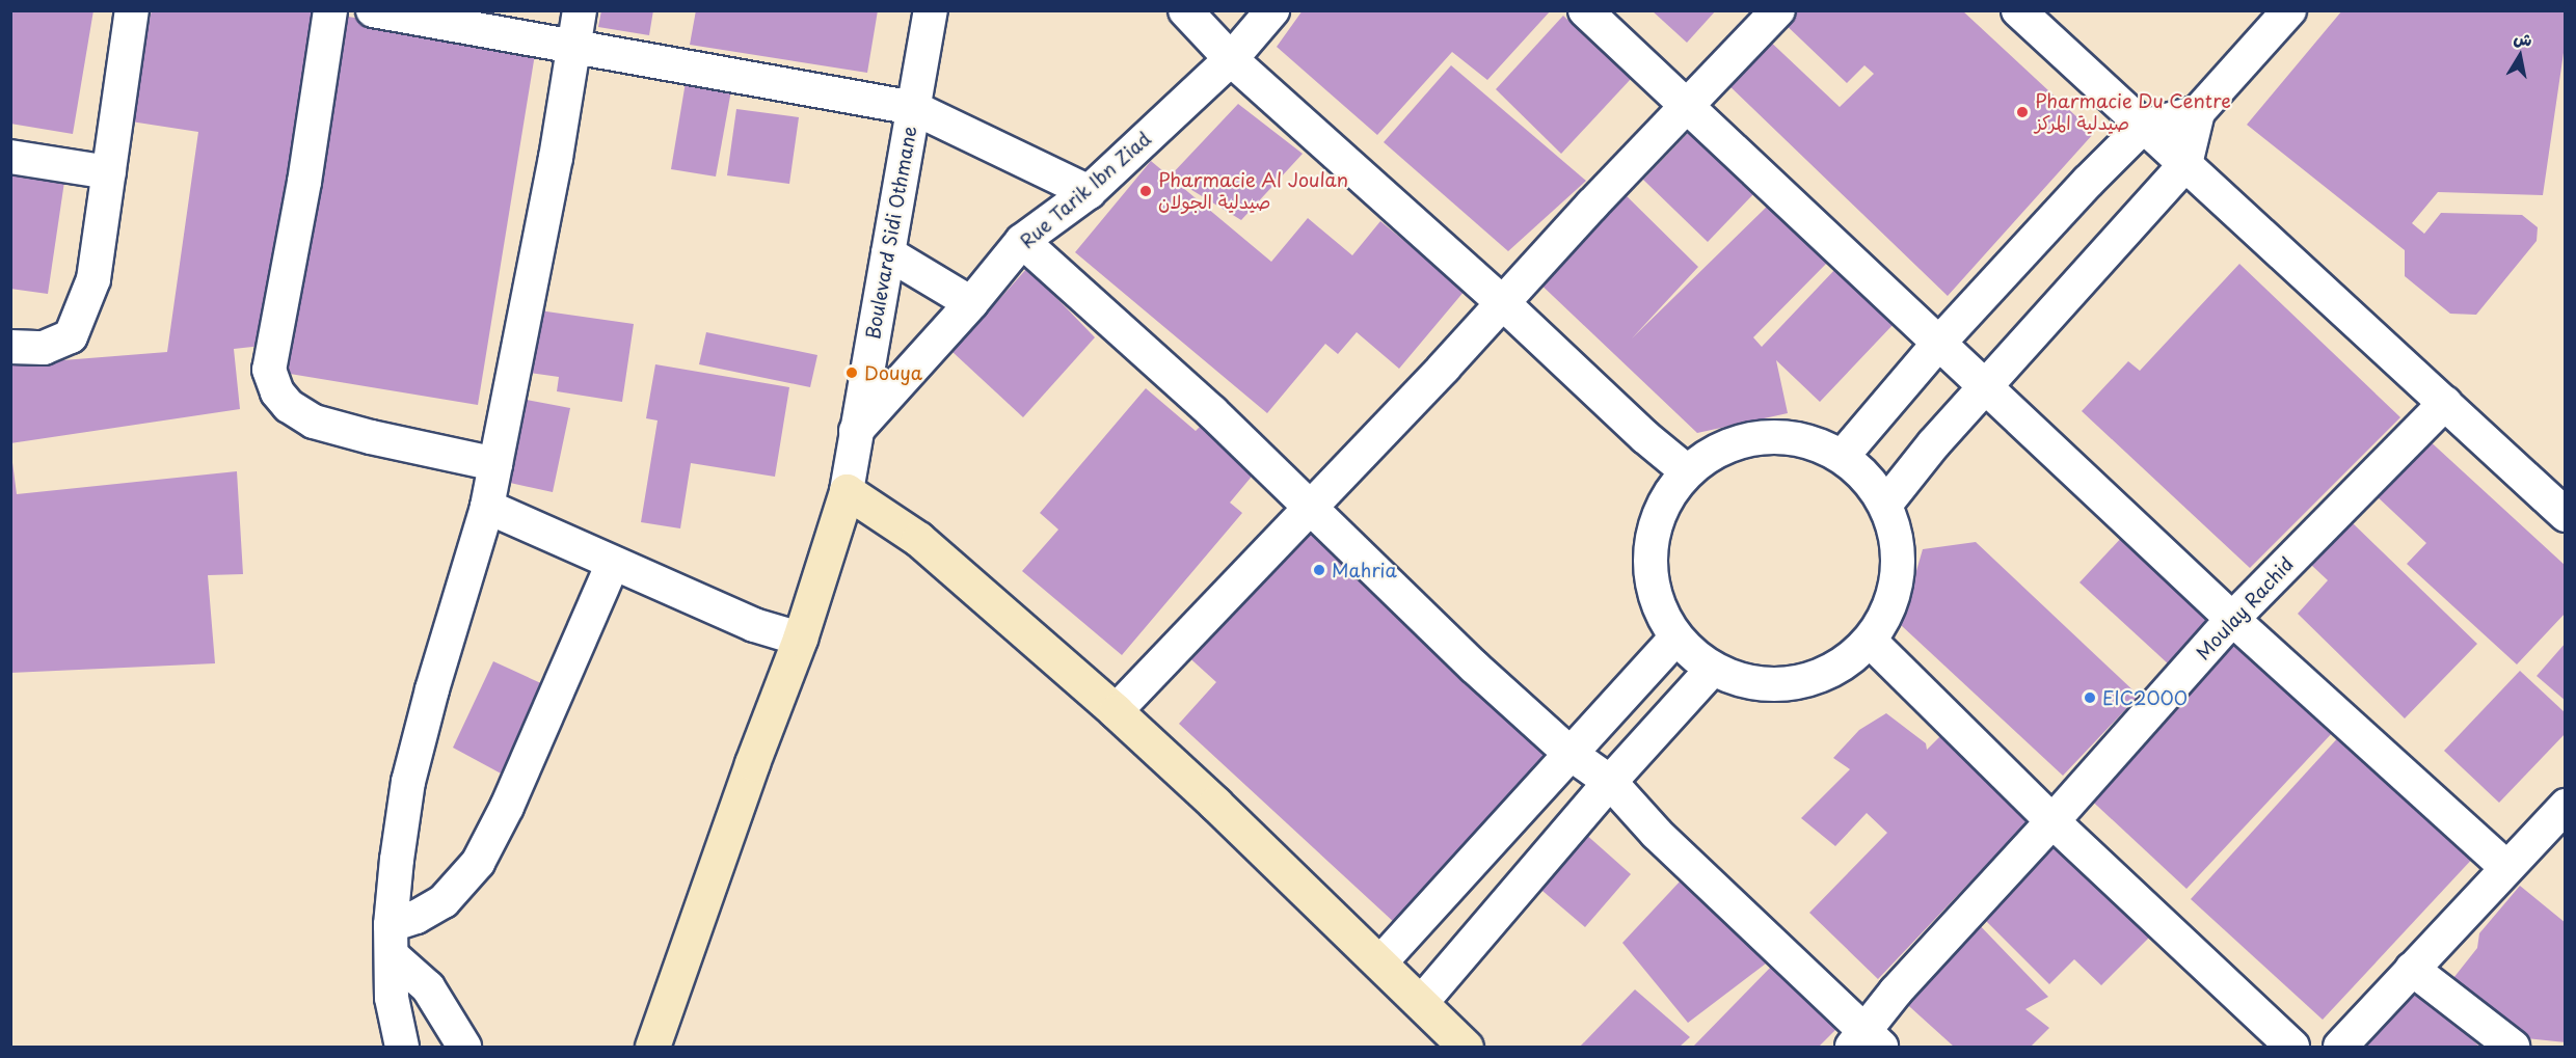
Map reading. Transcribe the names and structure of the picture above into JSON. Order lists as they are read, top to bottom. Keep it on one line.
{"streets":{"street":["Rue Tarik Ibn Ziad","Boulevard Sidi Othmane","Moulay Rachid"]},"crossings":[["Rue Tarik Ibn Ziad","Boulevard Sidi Othmane"]],"places":["Pharmacie Du Centre صيدلية المركز","Pharmacie Al Joulan صيدلية الجولان","Douya","Mahria","EIC2000"],"north":"top"}
